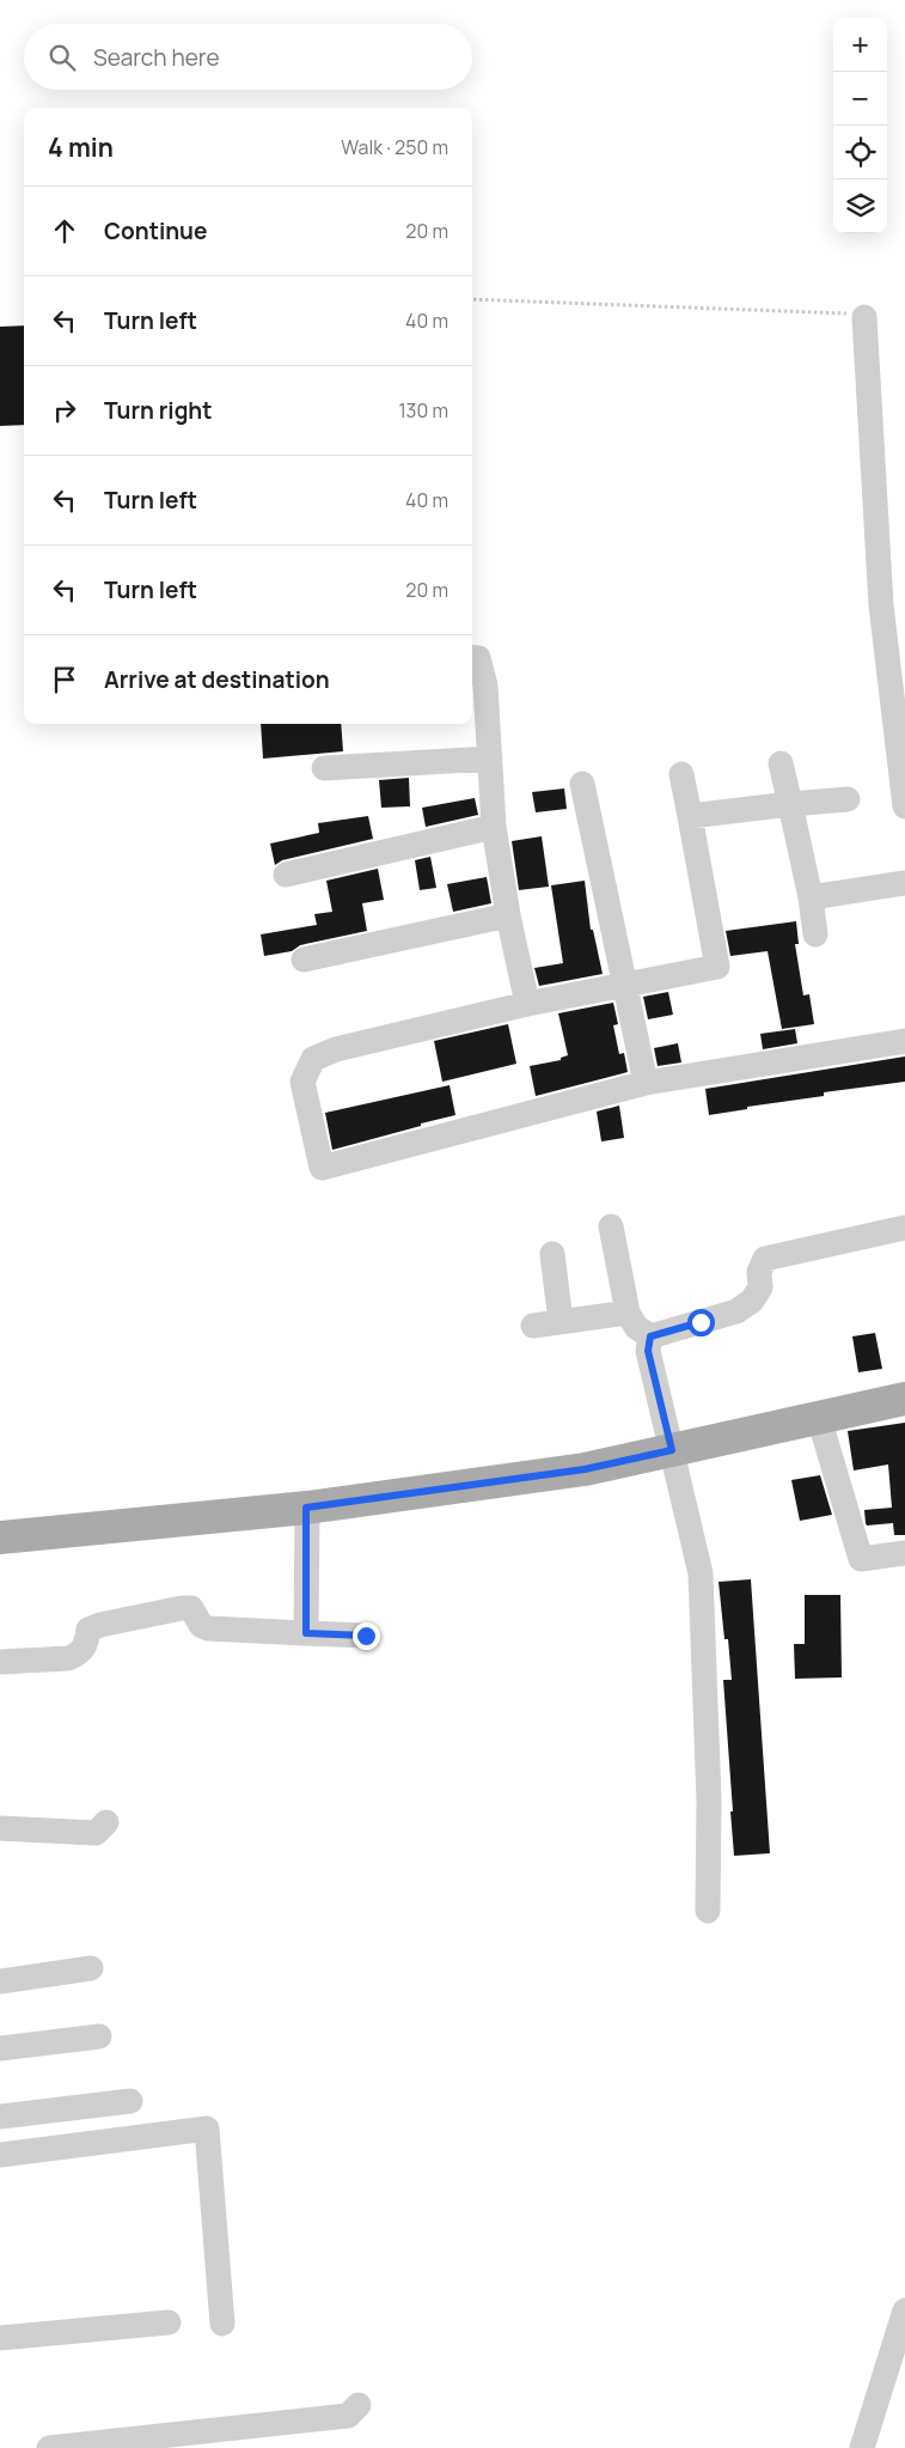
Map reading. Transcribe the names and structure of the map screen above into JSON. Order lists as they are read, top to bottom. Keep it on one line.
{"page":{"map_buttons":["+","−"],"search":"Search here","heading":["4 min","Walk · 250 m"],"list":[["Continue","20 m"],["Turn left","40 m"],["Turn right","130 m"],["Turn left","40 m"],["Turn left","20 m"],"Arrive at destination"]}}
